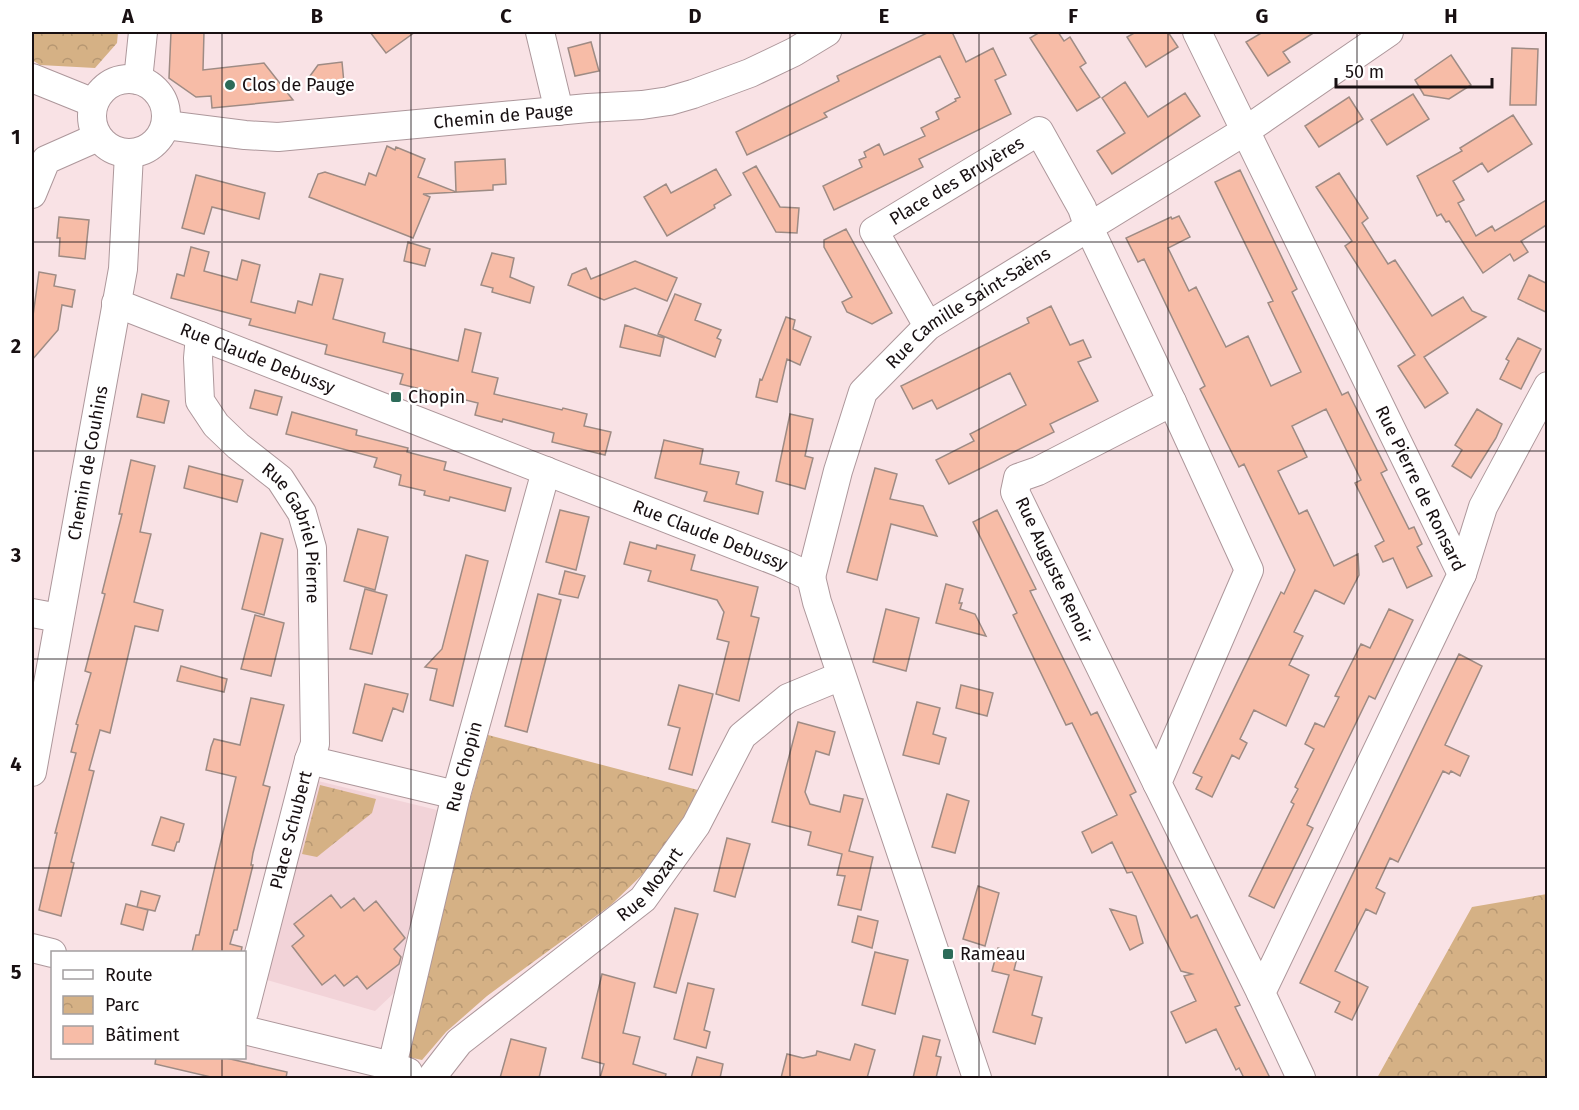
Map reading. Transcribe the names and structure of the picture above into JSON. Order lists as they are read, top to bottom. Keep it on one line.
{"streets":{"street":["Chemin de Pauge","Place des Bruyères","Rue Camille Saint-Saëns","Rue Claude Debussy","Chemin de Couhins","Rue Pierre de Ronsard","Rue Gabriel Pierne","Rue Auguste Renoir","Rue Chopin","Place Schubert","Rue Mozart"]},"crossings":[["Chemin de Pauge","Chemin de Couhins"],["Place des Bruyères","Rue Camille Saint-Saëns"],["Rue Camille Saint-Saëns","Rue Claude Debussy"],["Rue Camille Saint-Saëns","Rue Pierre de Ronsard"],["Rue Claude Debussy","Chemin de Couhins"],["Rue Claude Debussy","Rue Gabriel Pierne"],["Rue Claude Debussy","Rue Chopin"],["Rue Claude Debussy","Rue Mozart"],["Rue Pierre de Ronsard","Rue Auguste Renoir"],["Rue Gabriel Pierne","Place Schubert"],["Rue Chopin","Place Schubert"]],"places":{"other":["Clos de Pauge"],"transit":["Chopin","Rameau"]},"legend":["Route","Parc","Bâtiment"],"scale_bar":"50 m","grid":{"columns":["A","B","C","D","E","F","G","H"],"rows":["1","2","3","4","5"]}}
